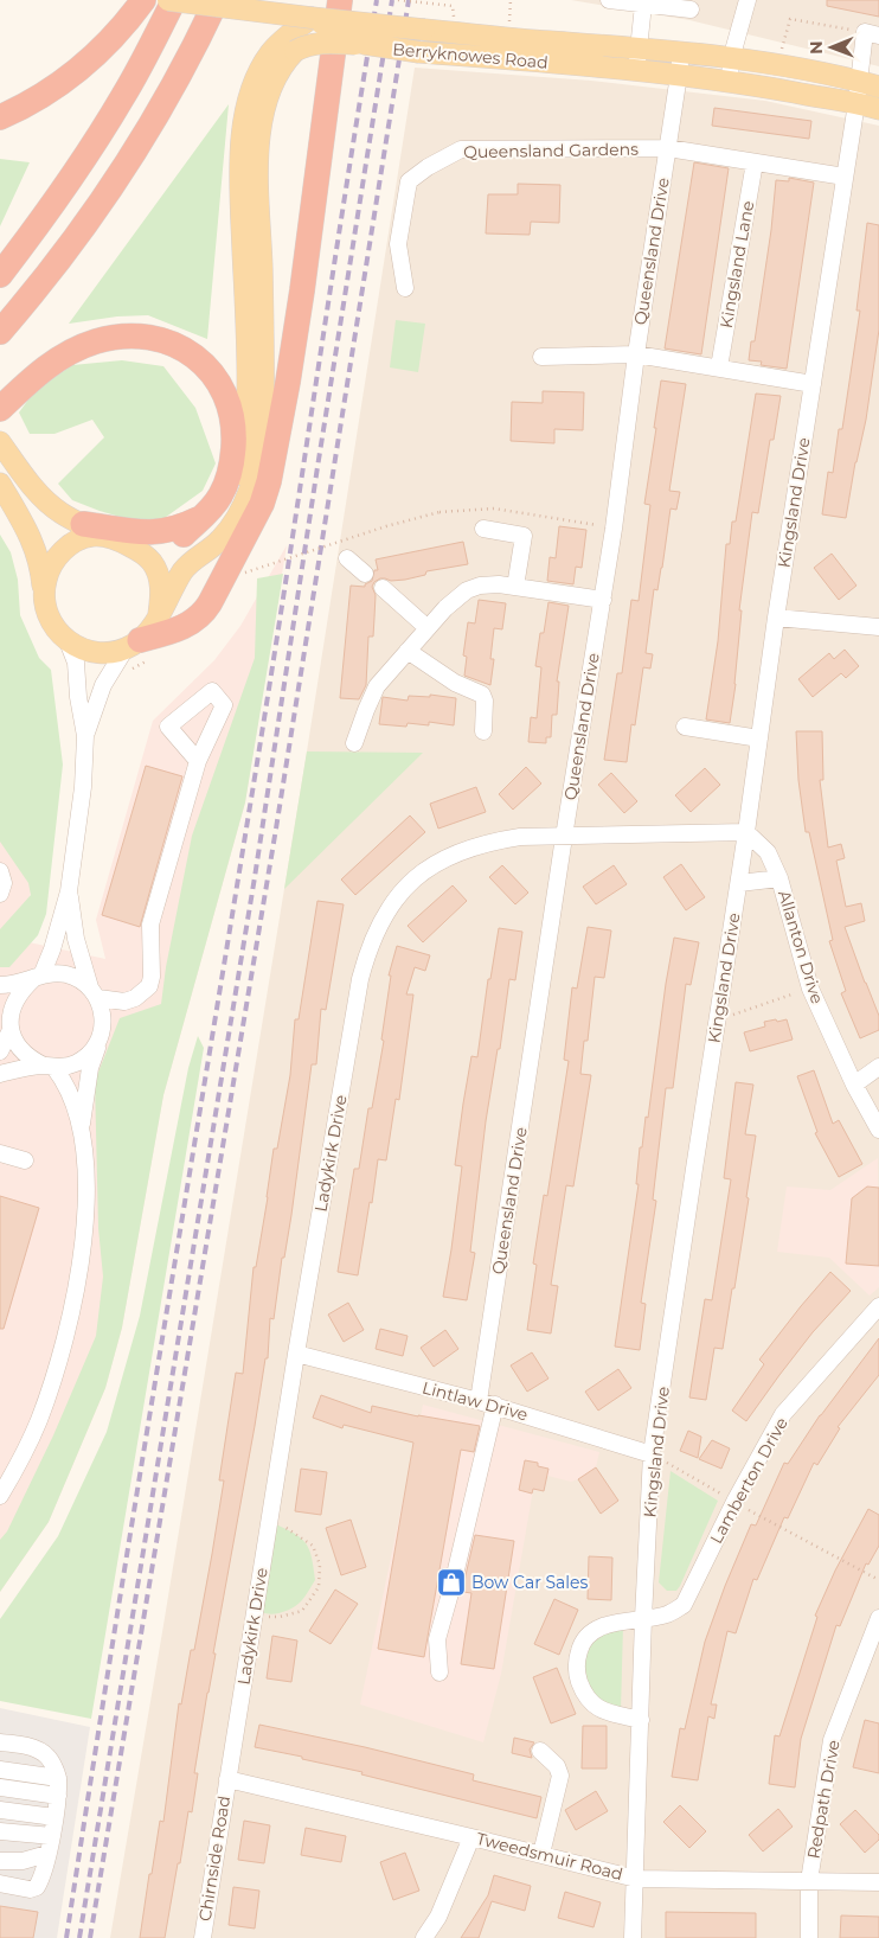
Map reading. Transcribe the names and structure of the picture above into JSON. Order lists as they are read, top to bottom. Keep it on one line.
{"streets":{"main road":["Berryknowes Road"],"street":["Queensland Gardens","Queensland Drive","Kingsland Lane","Kingsland Drive","Allanton Drive","Ladykirk Drive","Lintlaw Drive","Lamberton Drive","Redpath Drive","Tweedsmuir Road","Chirnside Road"]},"crossings":[["Berryknowes Road","Queensland Drive"],["Berryknowes Road","Kingsland Drive"],["Queensland Gardens","Queensland Drive"],["Queensland Gardens","Kingsland Lane"],["Queensland Gardens","Kingsland Drive"],["Queensland Drive","Ladykirk Drive"],["Queensland Drive","Lintlaw Drive"],["Kingsland Drive","Allanton Drive"],["Kingsland Drive","Ladykirk Drive"],["Kingsland Drive","Lintlaw Drive"],["Kingsland Drive","Lamberton Drive"],["Kingsland Drive","Tweedsmuir Road"],["Allanton Drive","Ladykirk Drive"],["Ladykirk Drive","Lintlaw Drive"],["Ladykirk Drive","Tweedsmuir Road"],["Ladykirk Drive","Chirnside Road"],["Redpath Drive","Tweedsmuir Road"],["Tweedsmuir Road","Chirnside Road"]],"places":{"shop":["Bow Car Sales"]},"north":"left"}
